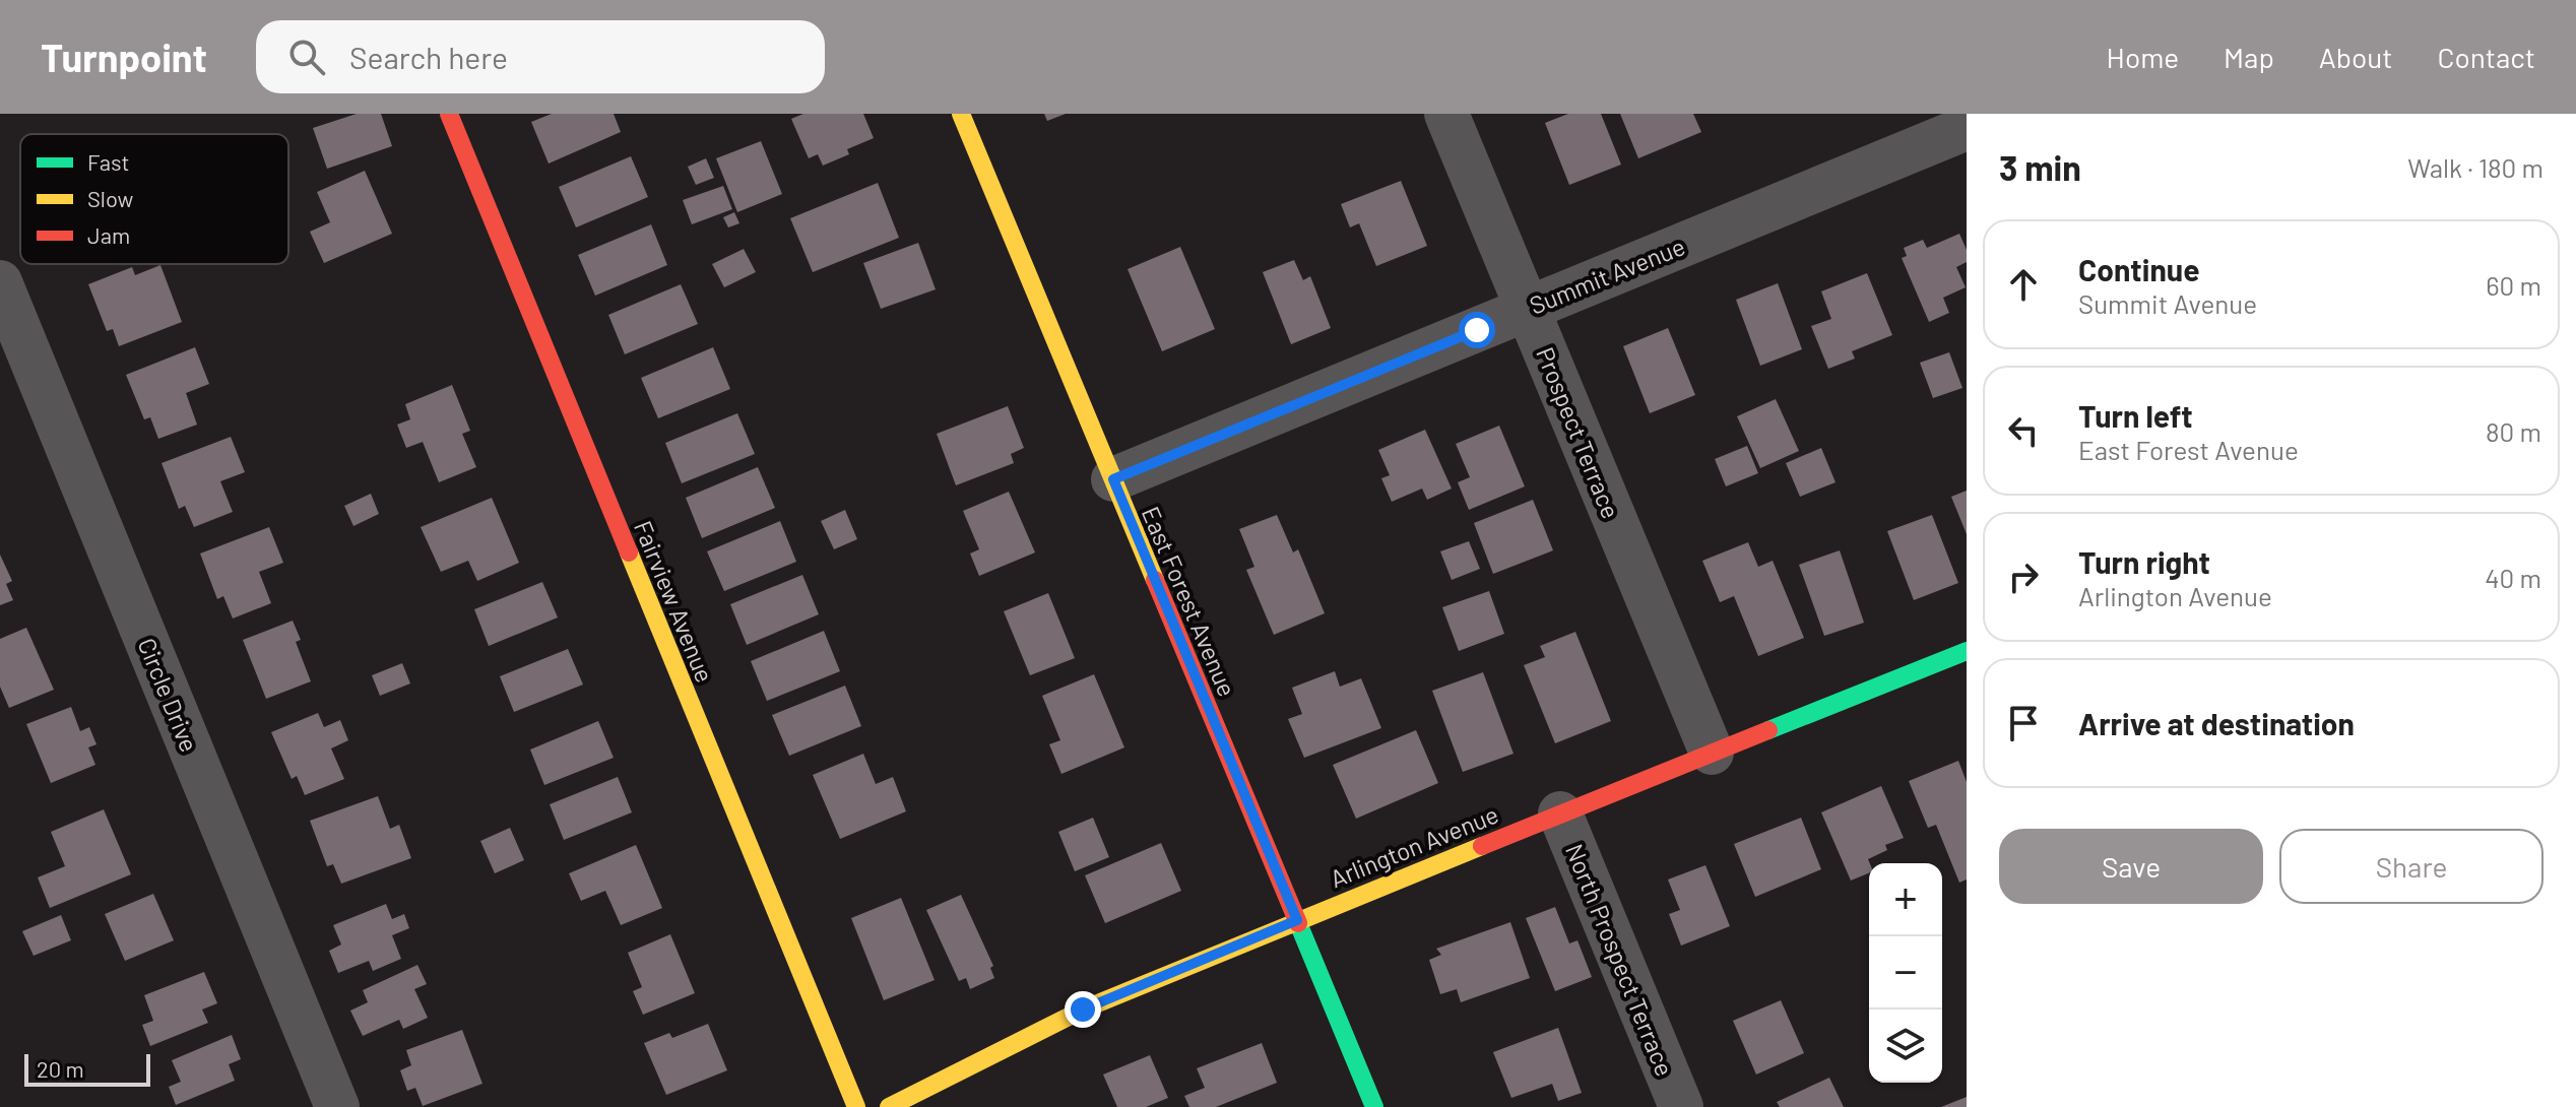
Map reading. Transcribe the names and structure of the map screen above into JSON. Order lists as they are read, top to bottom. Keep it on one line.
{"streets":{"street":["Summit Avenue","Prospect Terrace","Fairview Avenue","East Forest Avenue","Circle Drive","Arlington Avenue","North Prospect Terrace"]},"crossings":[["Summit Avenue","Prospect Terrace"],["Summit Avenue","East Forest Avenue"],["Prospect Terrace","Arlington Avenue"],["East Forest Avenue","Arlington Avenue"],["Arlington Avenue","North Prospect Terrace"]],"legend":["Fast","Slow","Jam"],"scale_bar":"20 m","page":{"header":"Turnpoint","search":"Search here","nav":["Home","Map","About","Contact"],"heading":["3 min","Walk · 180 m"],"list":[["Continue","Summit Avenue","60 m"],["Turn left","East Forest Avenue","80 m"],["Turn right","Arlington Avenue","40 m"],"Arrive at destination"],"buttons":["Save","Share"],"map_buttons":["+","−"],"scale":"20 m"}}
